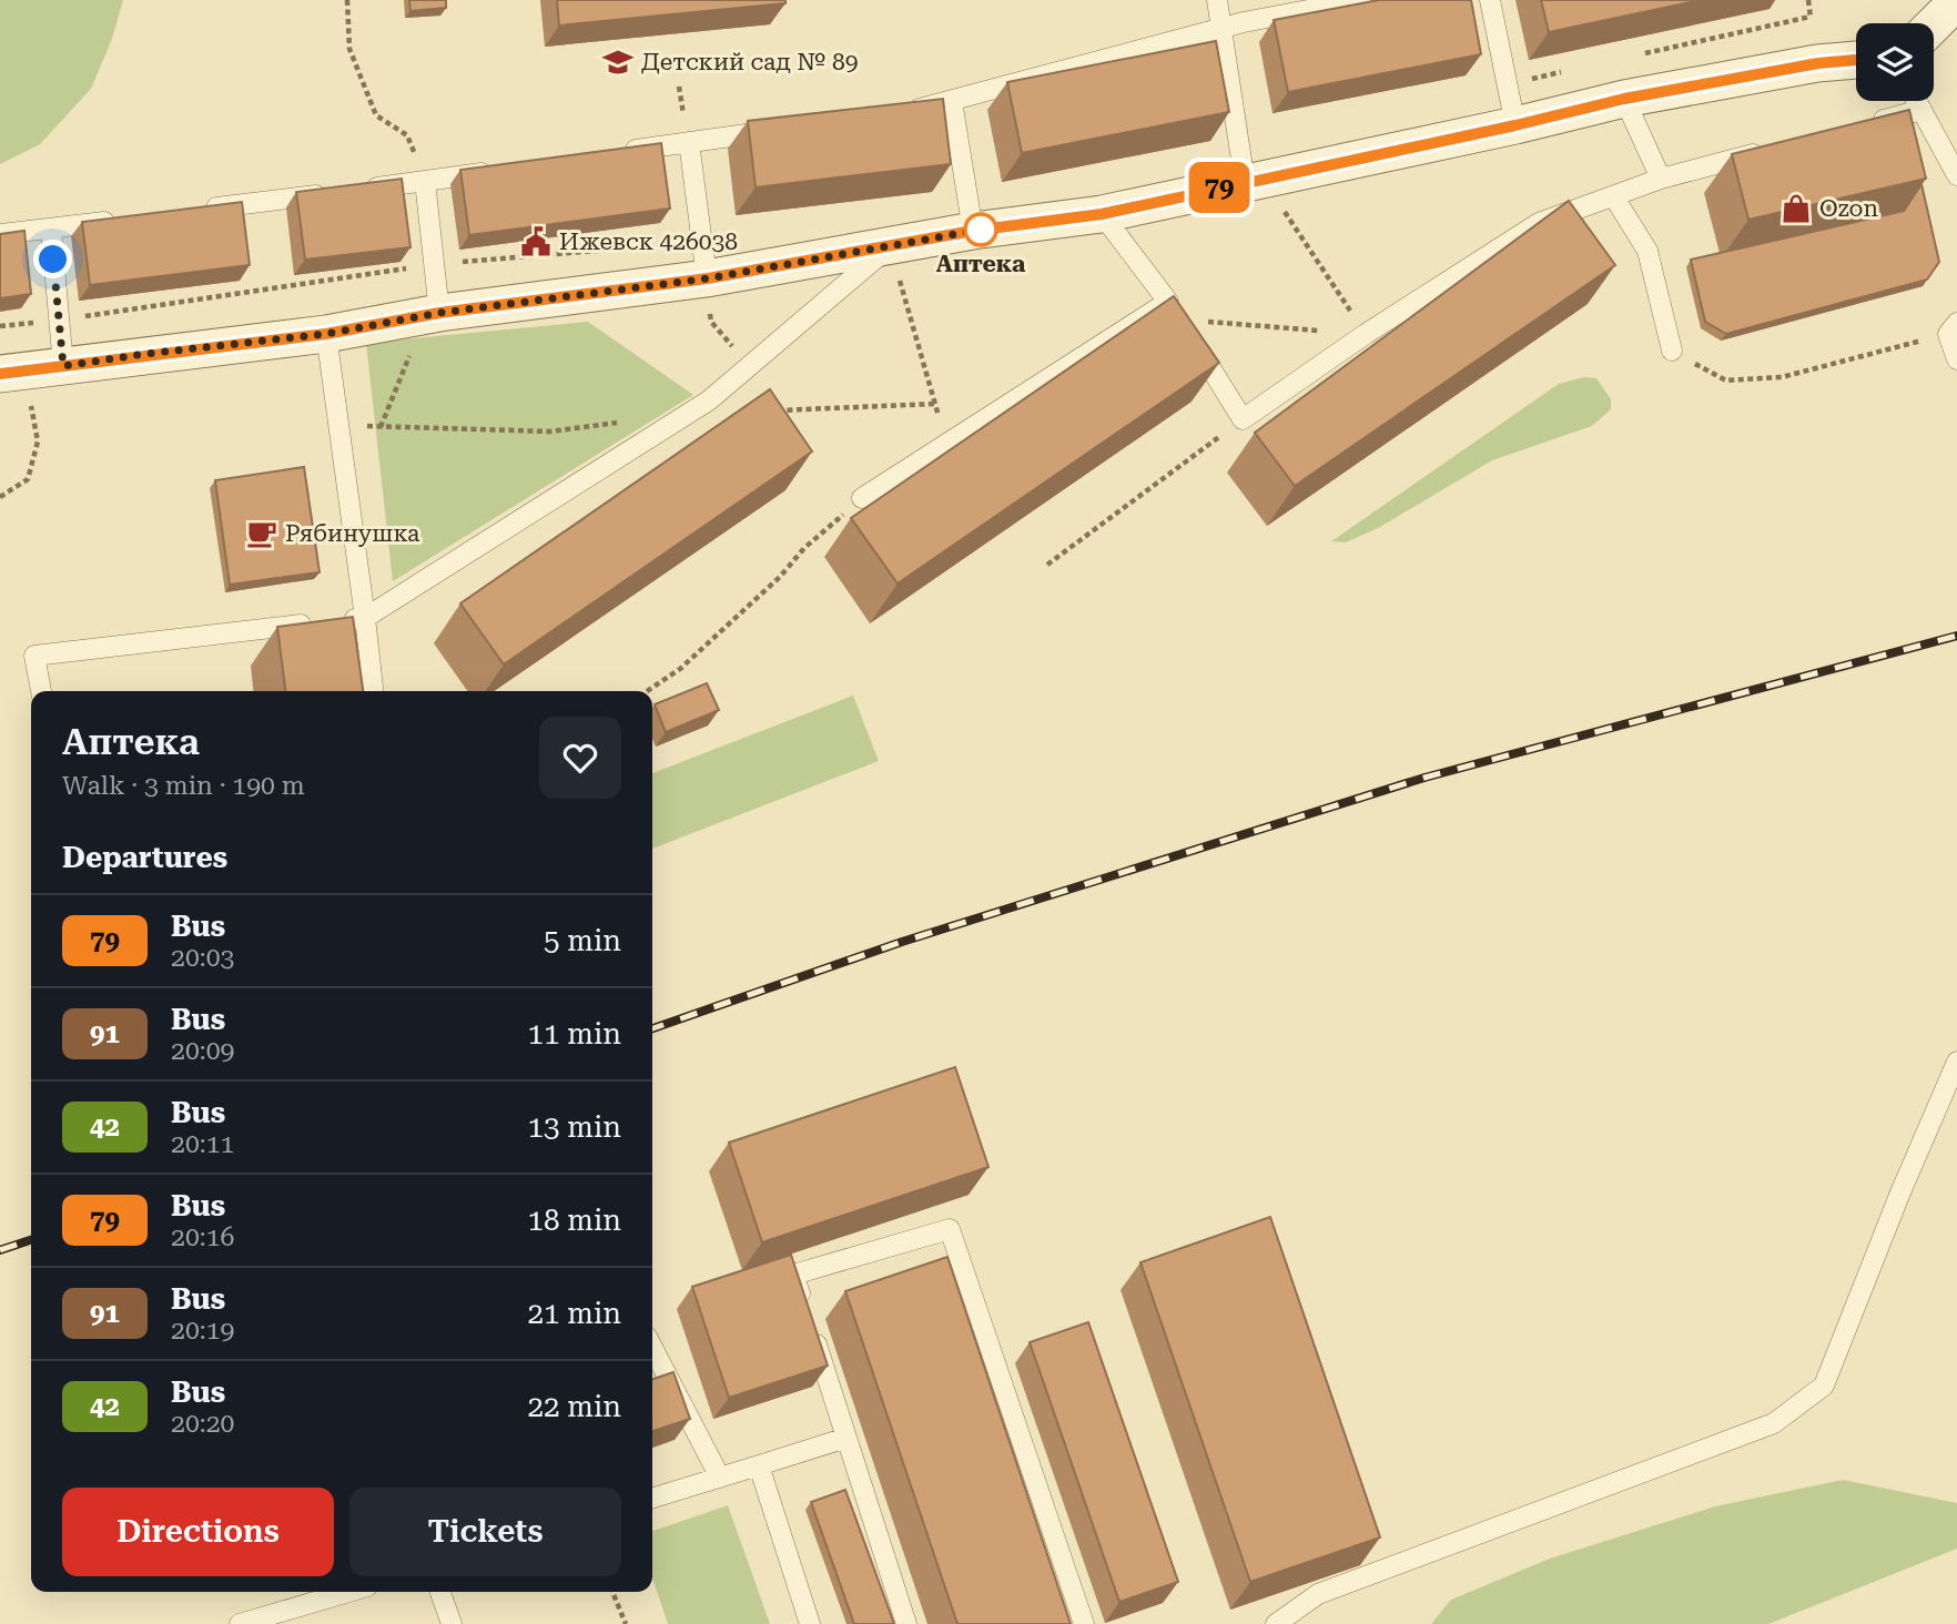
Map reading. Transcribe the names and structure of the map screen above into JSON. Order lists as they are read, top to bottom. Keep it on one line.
{"places":{"school or university":["Детский сад № 89"],"shop":["Ozon"],"other":["Аптека"],"public building":["Ижевск 426038"],"cafe":["Рябинушка"]},"lines":["bus line 79"],"page":{"on_map":"79","heading":[["Аптека","Walk · 3 min · 190 m"],"Departures"],"list":[{"mark":"79","name":"Bus","note":"20:03","value":"5 min"},{"mark":"91","name":"Bus","note":"20:09","value":"11 min"},{"mark":"42","name":"Bus","note":"20:11","value":"13 min"},{"mark":"79","name":"Bus","note":"20:16","value":"18 min"},{"mark":"91","name":"Bus","note":"20:19","value":"21 min"},{"mark":"42","name":"Bus","note":"20:20","value":"22 min"}],"buttons":["Directions","Tickets"]}}
